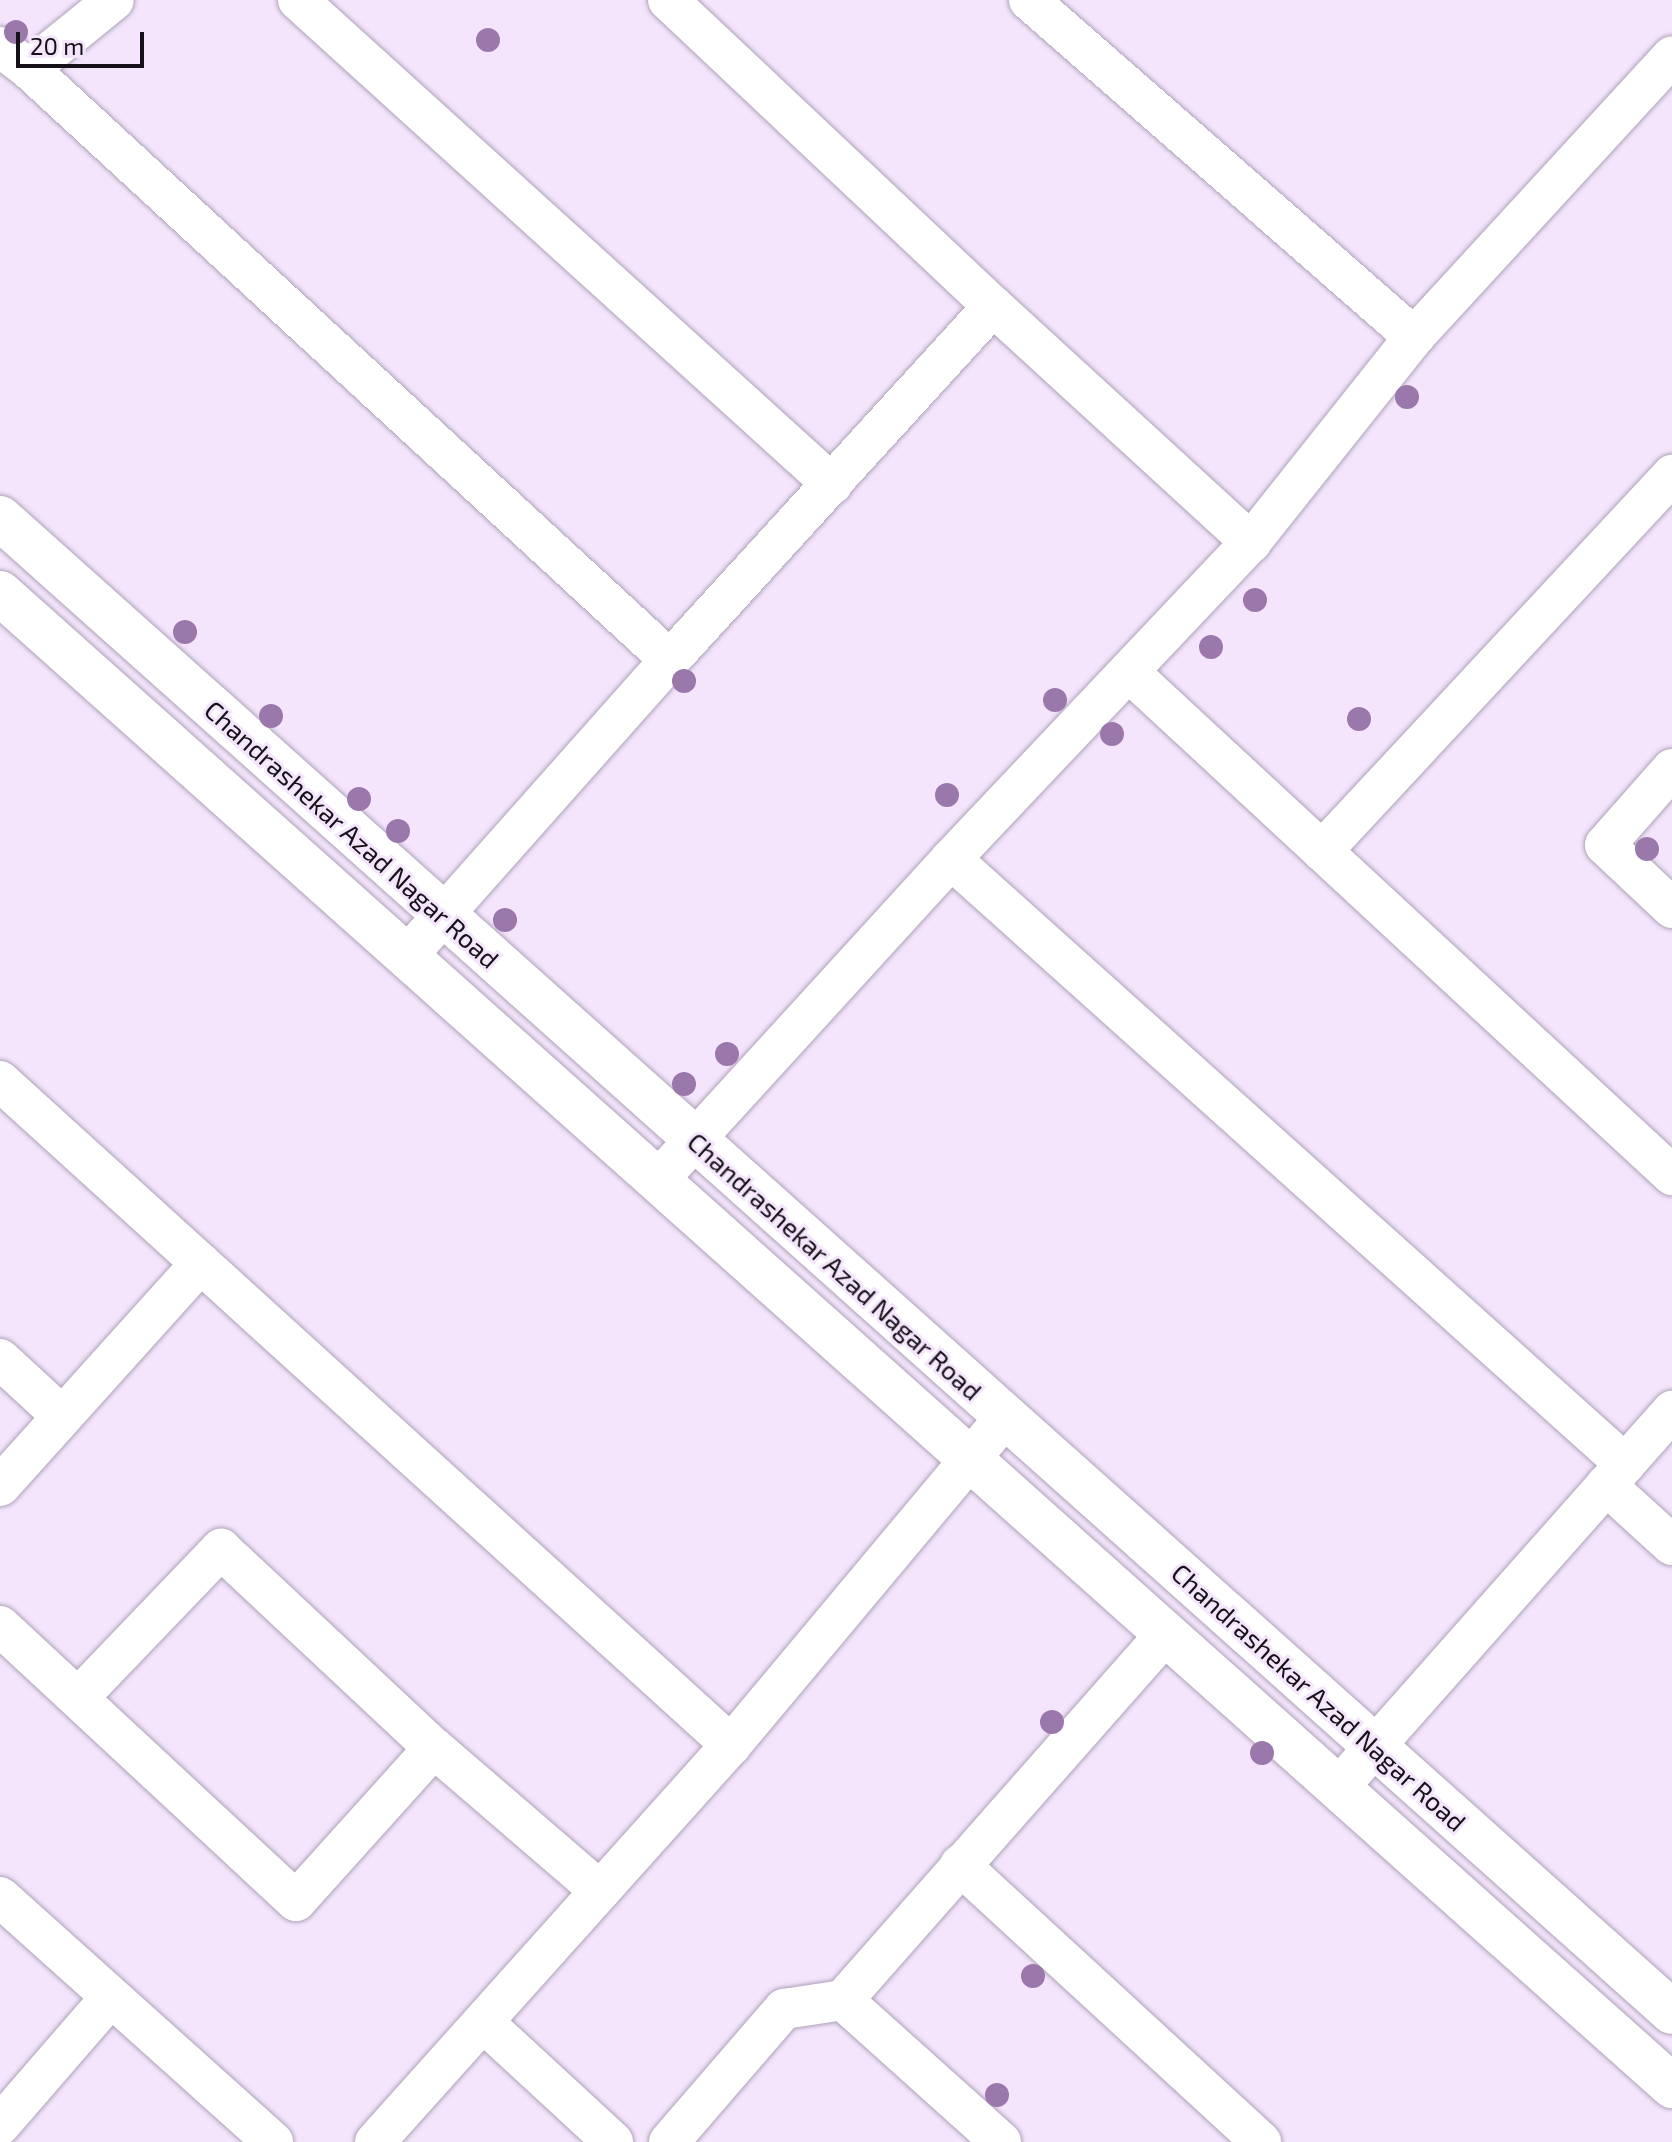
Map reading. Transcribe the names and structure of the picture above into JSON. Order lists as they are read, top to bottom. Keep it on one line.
{"streets":{"street":["Chandrashekar Azad Nagar Road"]},"scale_bar":"20 m"}
